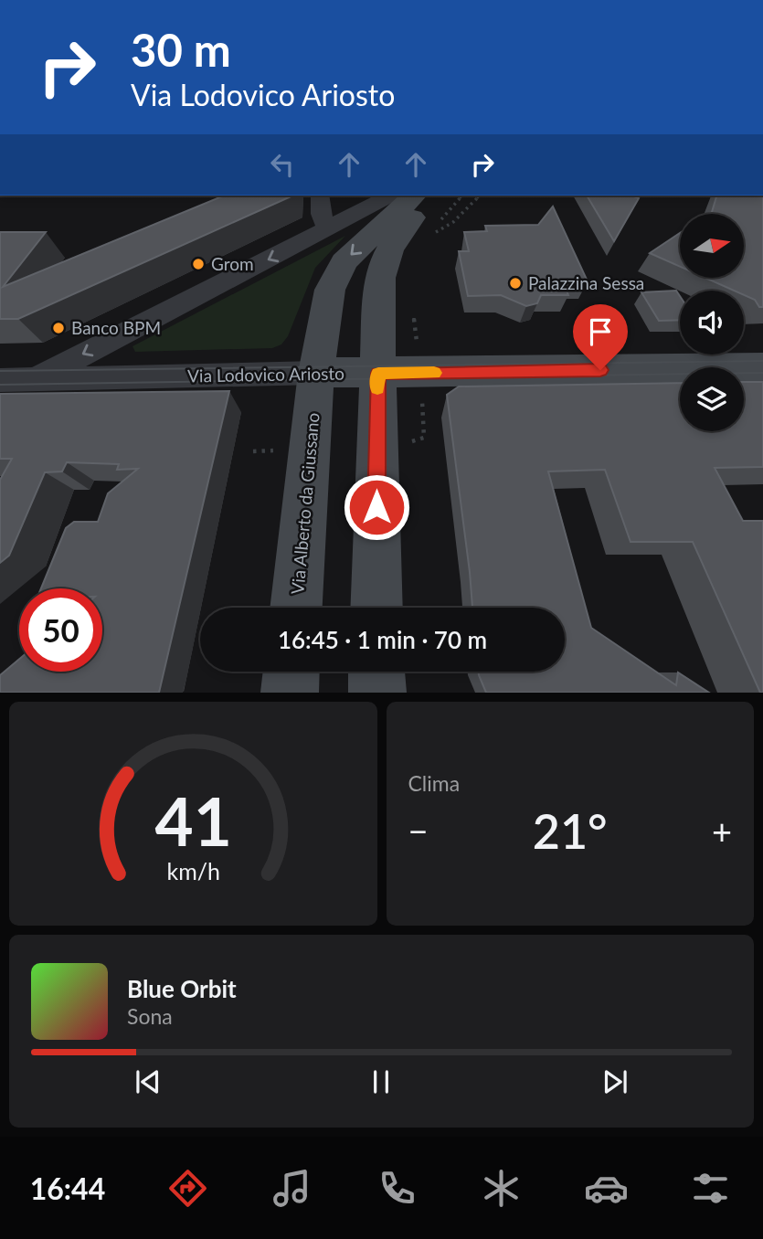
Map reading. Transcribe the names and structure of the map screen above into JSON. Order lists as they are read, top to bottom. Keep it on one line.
{"streets":{"main road":["Via Lodovico Ariosto","Via Alberto da Giussano"]},"crossings":[["Via Lodovico Ariosto","Via Alberto da Giussano"]],"places":["Grom","Palazzina Sessa","Banco BPM"],"north":"right","page":{"turn":["30 m","Via Lodovico Ariosto"],"limit":"50","trip":"16:45 · 1 min · 70 m","tile":"Clima","heat":["−","21°","+"],"song":["Blue Orbit","Sona"],"tabs":"16:44","gauge":["41","km/h"]}}
